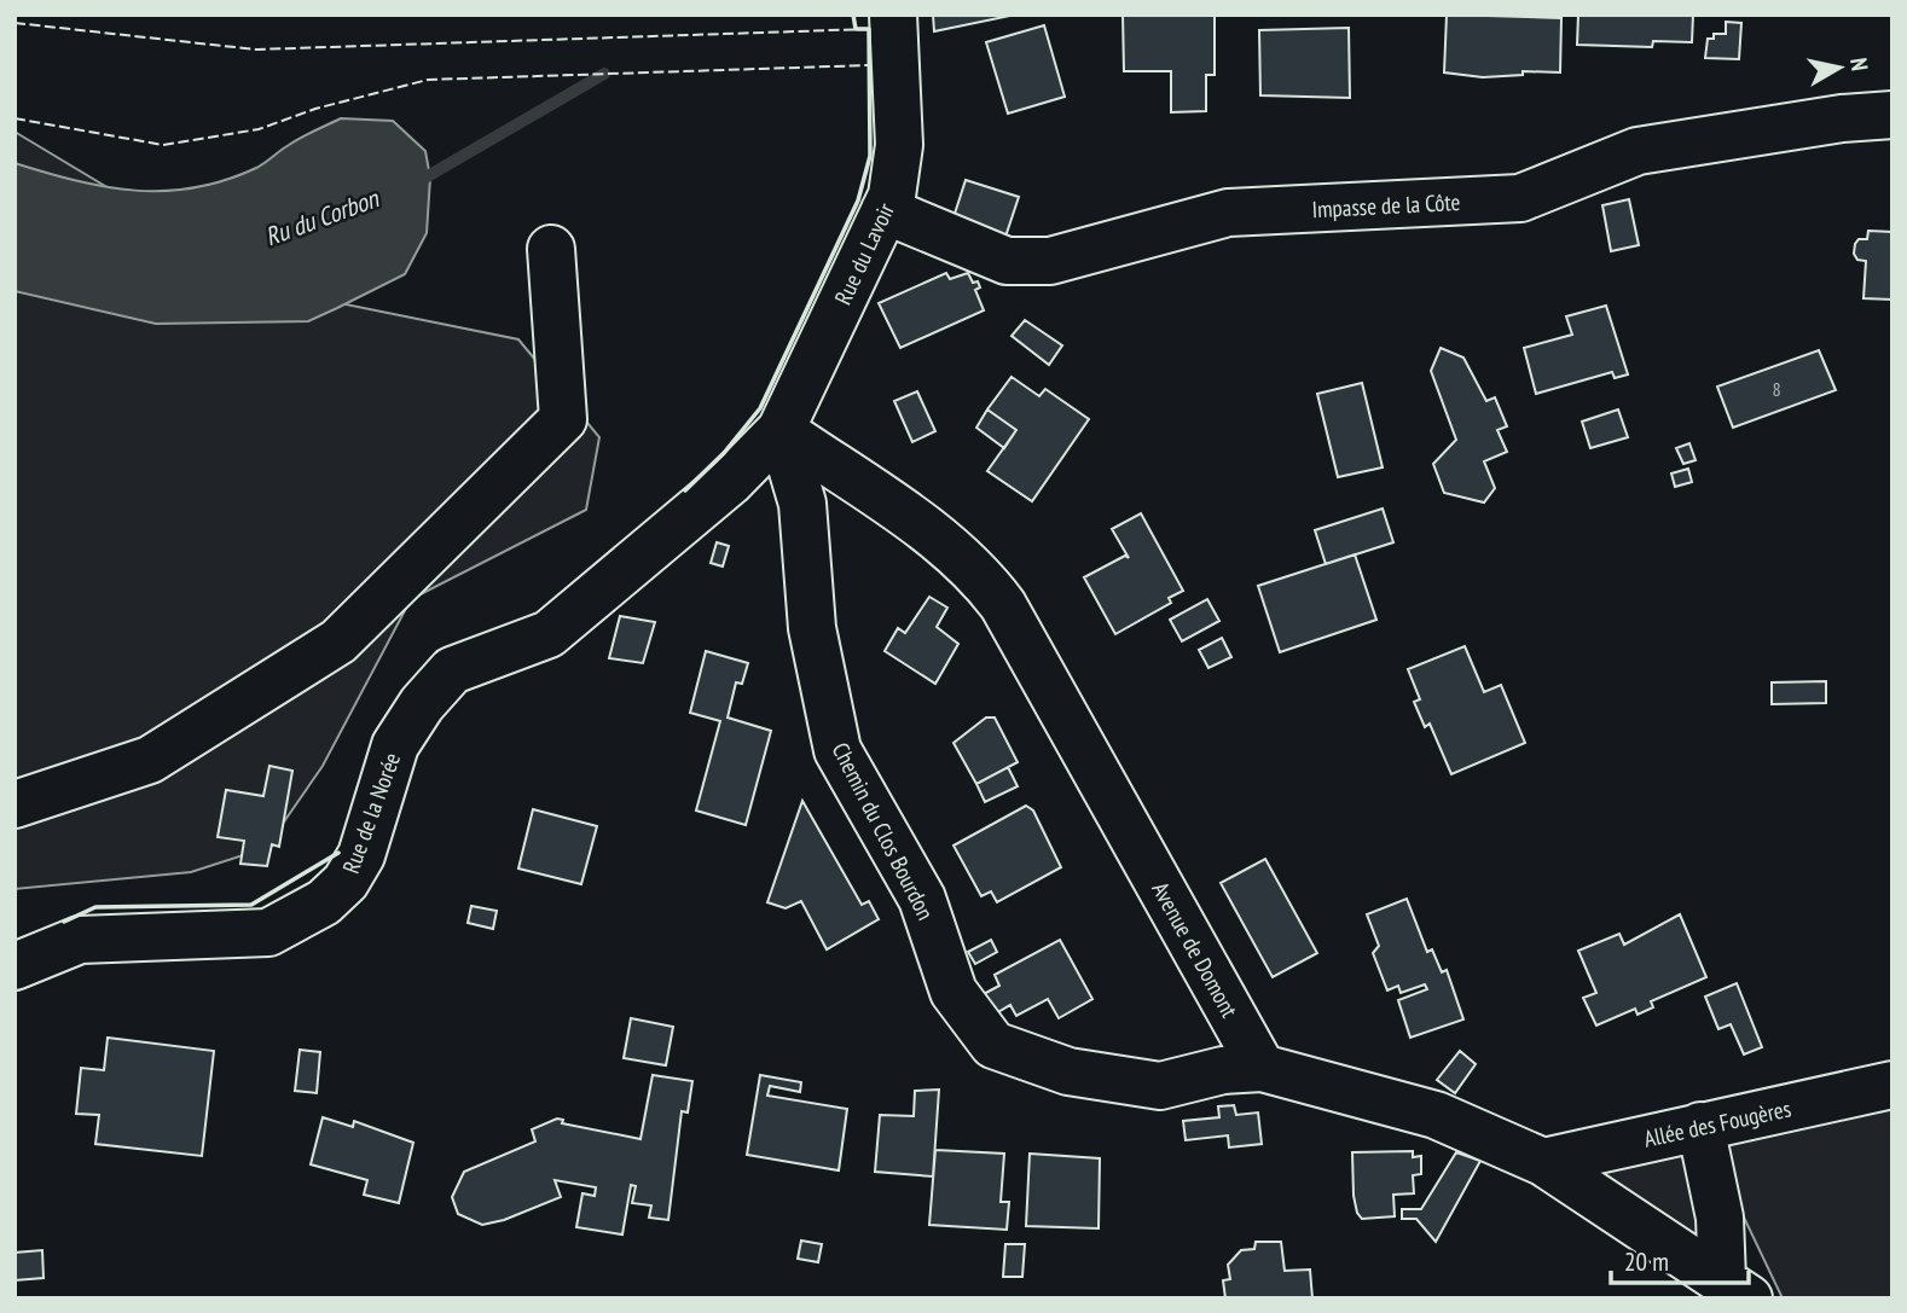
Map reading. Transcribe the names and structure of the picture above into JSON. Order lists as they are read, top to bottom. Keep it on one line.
{"streets":{"street":["Impasse de la Côte","Rue du Lavoir","Rue de la Norée","Chemin du Clos Bourdon","Avenue de Domont","Allée des Fougères"]},"crossings":[["Impasse de la Côte","Rue du Lavoir"],["Rue du Lavoir","Rue de la Norée"],["Rue du Lavoir","Chemin du Clos Bourdon"],["Rue du Lavoir","Avenue de Domont"],["Rue de la Norée","Chemin du Clos Bourdon"],["Rue de la Norée","Avenue de Domont"],["Chemin du Clos Bourdon","Avenue de Domont"]],"water":["Ru du Corbon"],"house_numbers":["8"],"scale_bar":"20 m","north":"right"}
